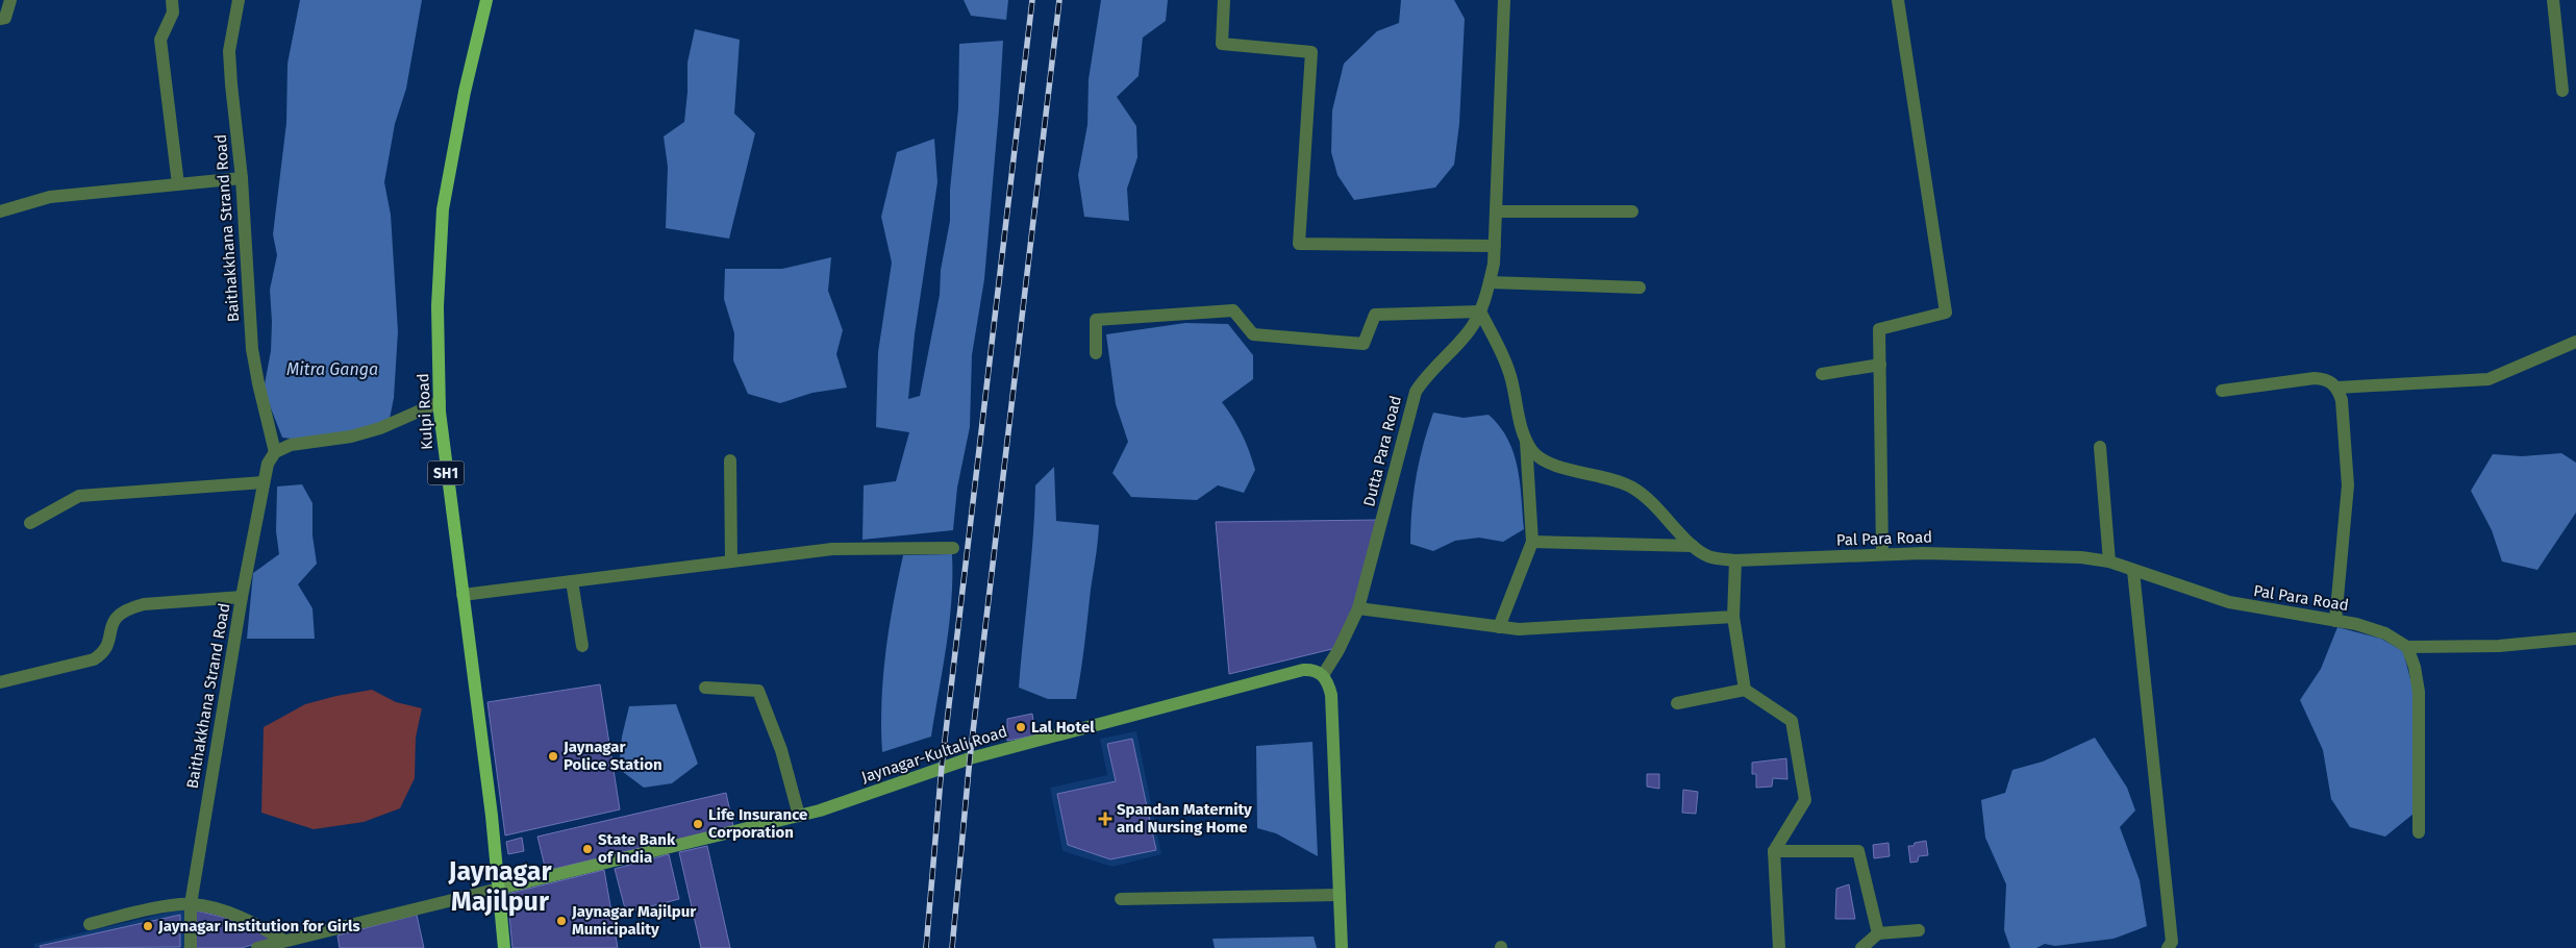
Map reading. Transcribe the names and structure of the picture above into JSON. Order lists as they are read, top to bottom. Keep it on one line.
{"streets":{"main road":["Kulpi Road","SH1","Jaynagar-Kultali Road"],"street":["Baithakkhana Strand Road","Dutta Para Road","Pal Para Road"]},"crossings":[["Kulpi Road","Jaynagar-Kultali Road"],["Dutta Para Road","Jaynagar-Kultali Road"]],"districts":["Jaynagar Majilpur"],"water":["Mitra Ganga"],"places":{"other":["Lal Hotel","Jaynagar Police Station","Life Insurance Corporation","State Bank of India","Jaynagar Majilpur Municipality","Jaynagar Institution for Girls"],"health":["Spandan Maternity and Nursing Home"]}}
